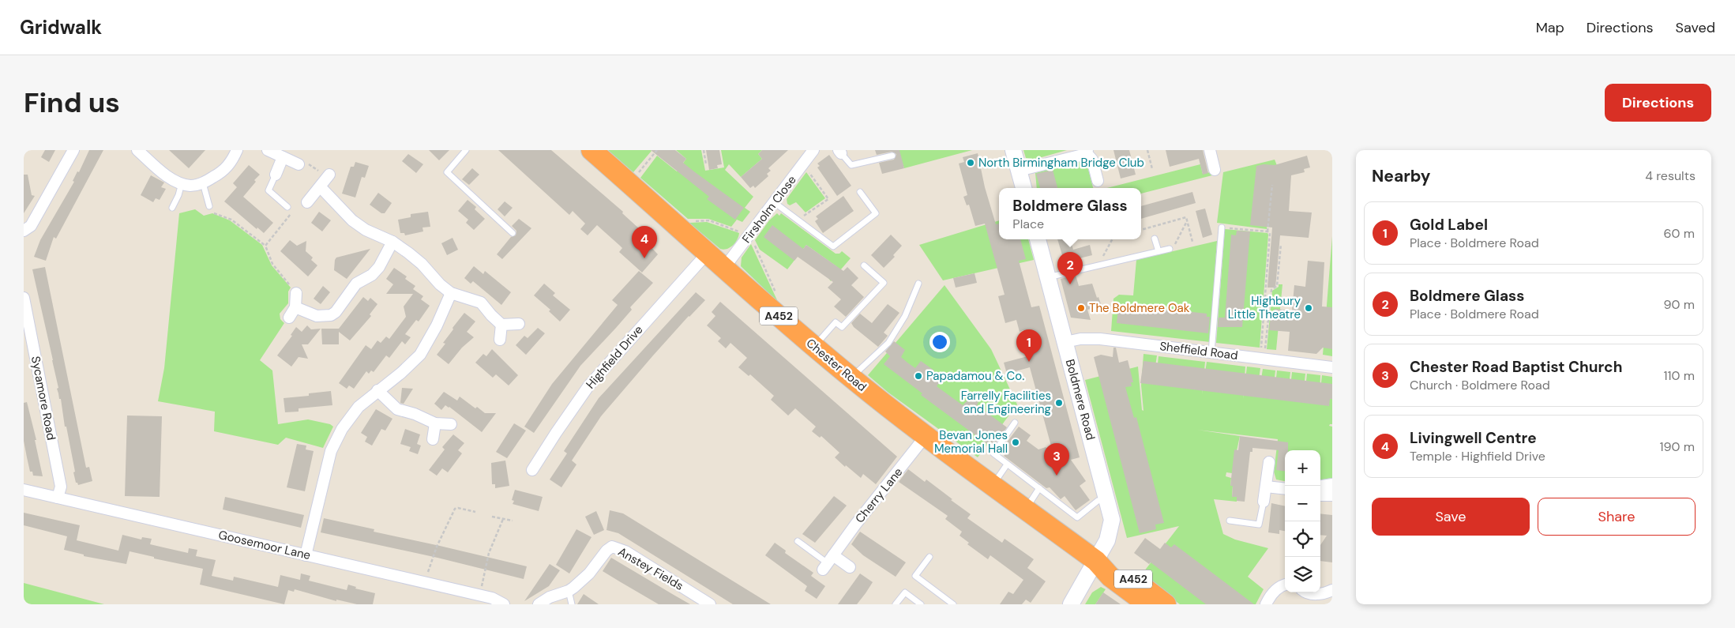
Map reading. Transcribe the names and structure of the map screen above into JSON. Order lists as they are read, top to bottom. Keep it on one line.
{"streets":{"highway":["A452","Chester Road"],"main road":["Boldmere Road"],"street":["Firsholm Close","Sheffield Road","Highfield Drive","Sycamore Road","Cherry Lane","Goosemoor Lane","Anstey Fields"]},"crossings":[["Firsholm Close","Chester Road"],["Sheffield Road","Boldmere Road"],["Highfield Drive","Chester Road"],["Chester Road","Boldmere Road"],["Chester Road","Cherry Lane"],["Sycamore Road","Goosemoor Lane"]],"places":["North Birmingham Bridge Club","The Boldmere Oak","Highbury Little Theatre","Papadamou & Co.","Farrelly Facilities and Engineering","Bevan Jones Memorial Hall"],"page":{"header":"Gridwalk","nav":["Map","Directions","Saved"],"buttons":["Directions",["Save","Share"]],"title":"Find us","heading":["Nearby","4 results"],"popup":["Boldmere Glass","Place"],"list":[{"mark":"1","name":"Gold Label","note":"Place · Boldmere Road","value":"60 m"},{"mark":"2","name":"Boldmere Glass","note":"Place · Boldmere Road","value":"90 m"},{"mark":"3","name":"Chester Road Baptist Church","note":"Church · Boldmere Road","value":"110 m"},{"mark":"4","name":"Livingwell Centre","note":"Temple · Highfield Drive","value":"190 m"}],"pins":["4","2","1","3"],"map_buttons":["+","−"]}}
